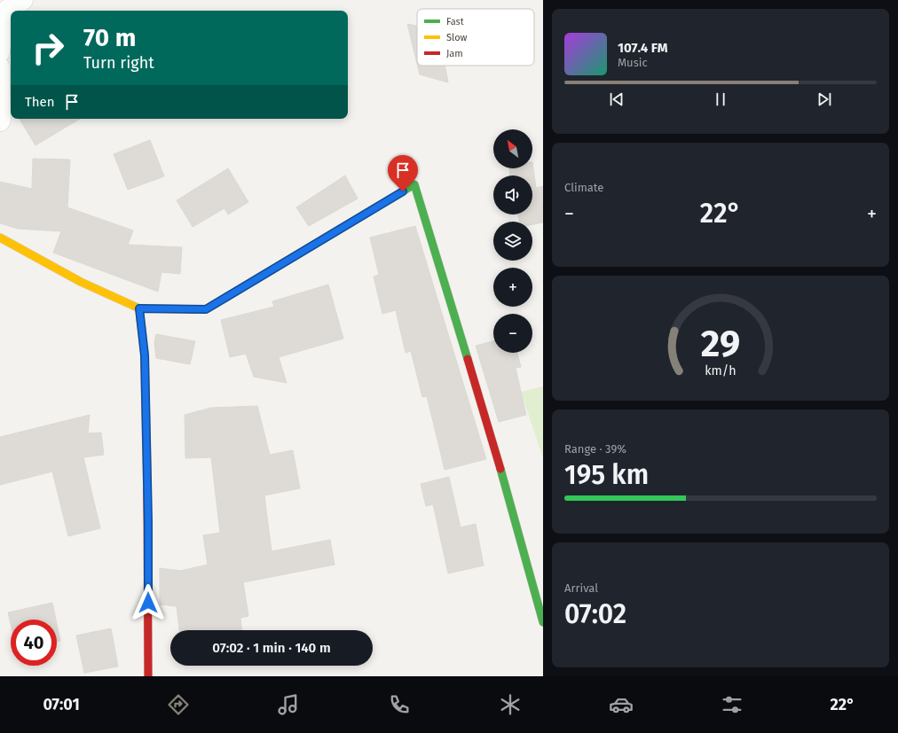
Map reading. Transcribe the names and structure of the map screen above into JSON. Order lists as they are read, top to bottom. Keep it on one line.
{"legend":["Fast","Slow","Jam"],"north":"top left","page":{"turn":["70 m","Turn right"],"song":["107.4 FM","Music"],"then":"Then","map_buttons":["+","−"],"tile":["Climate",["Range · 39%","195 km"],["Arrival","07:02"]],"heat":["−","22°","+"],"limit":"40","trip":"07:02 · 1 min · 140 m","tabs":["07:01","22°"],"gauge":["29","km/h"]}}
